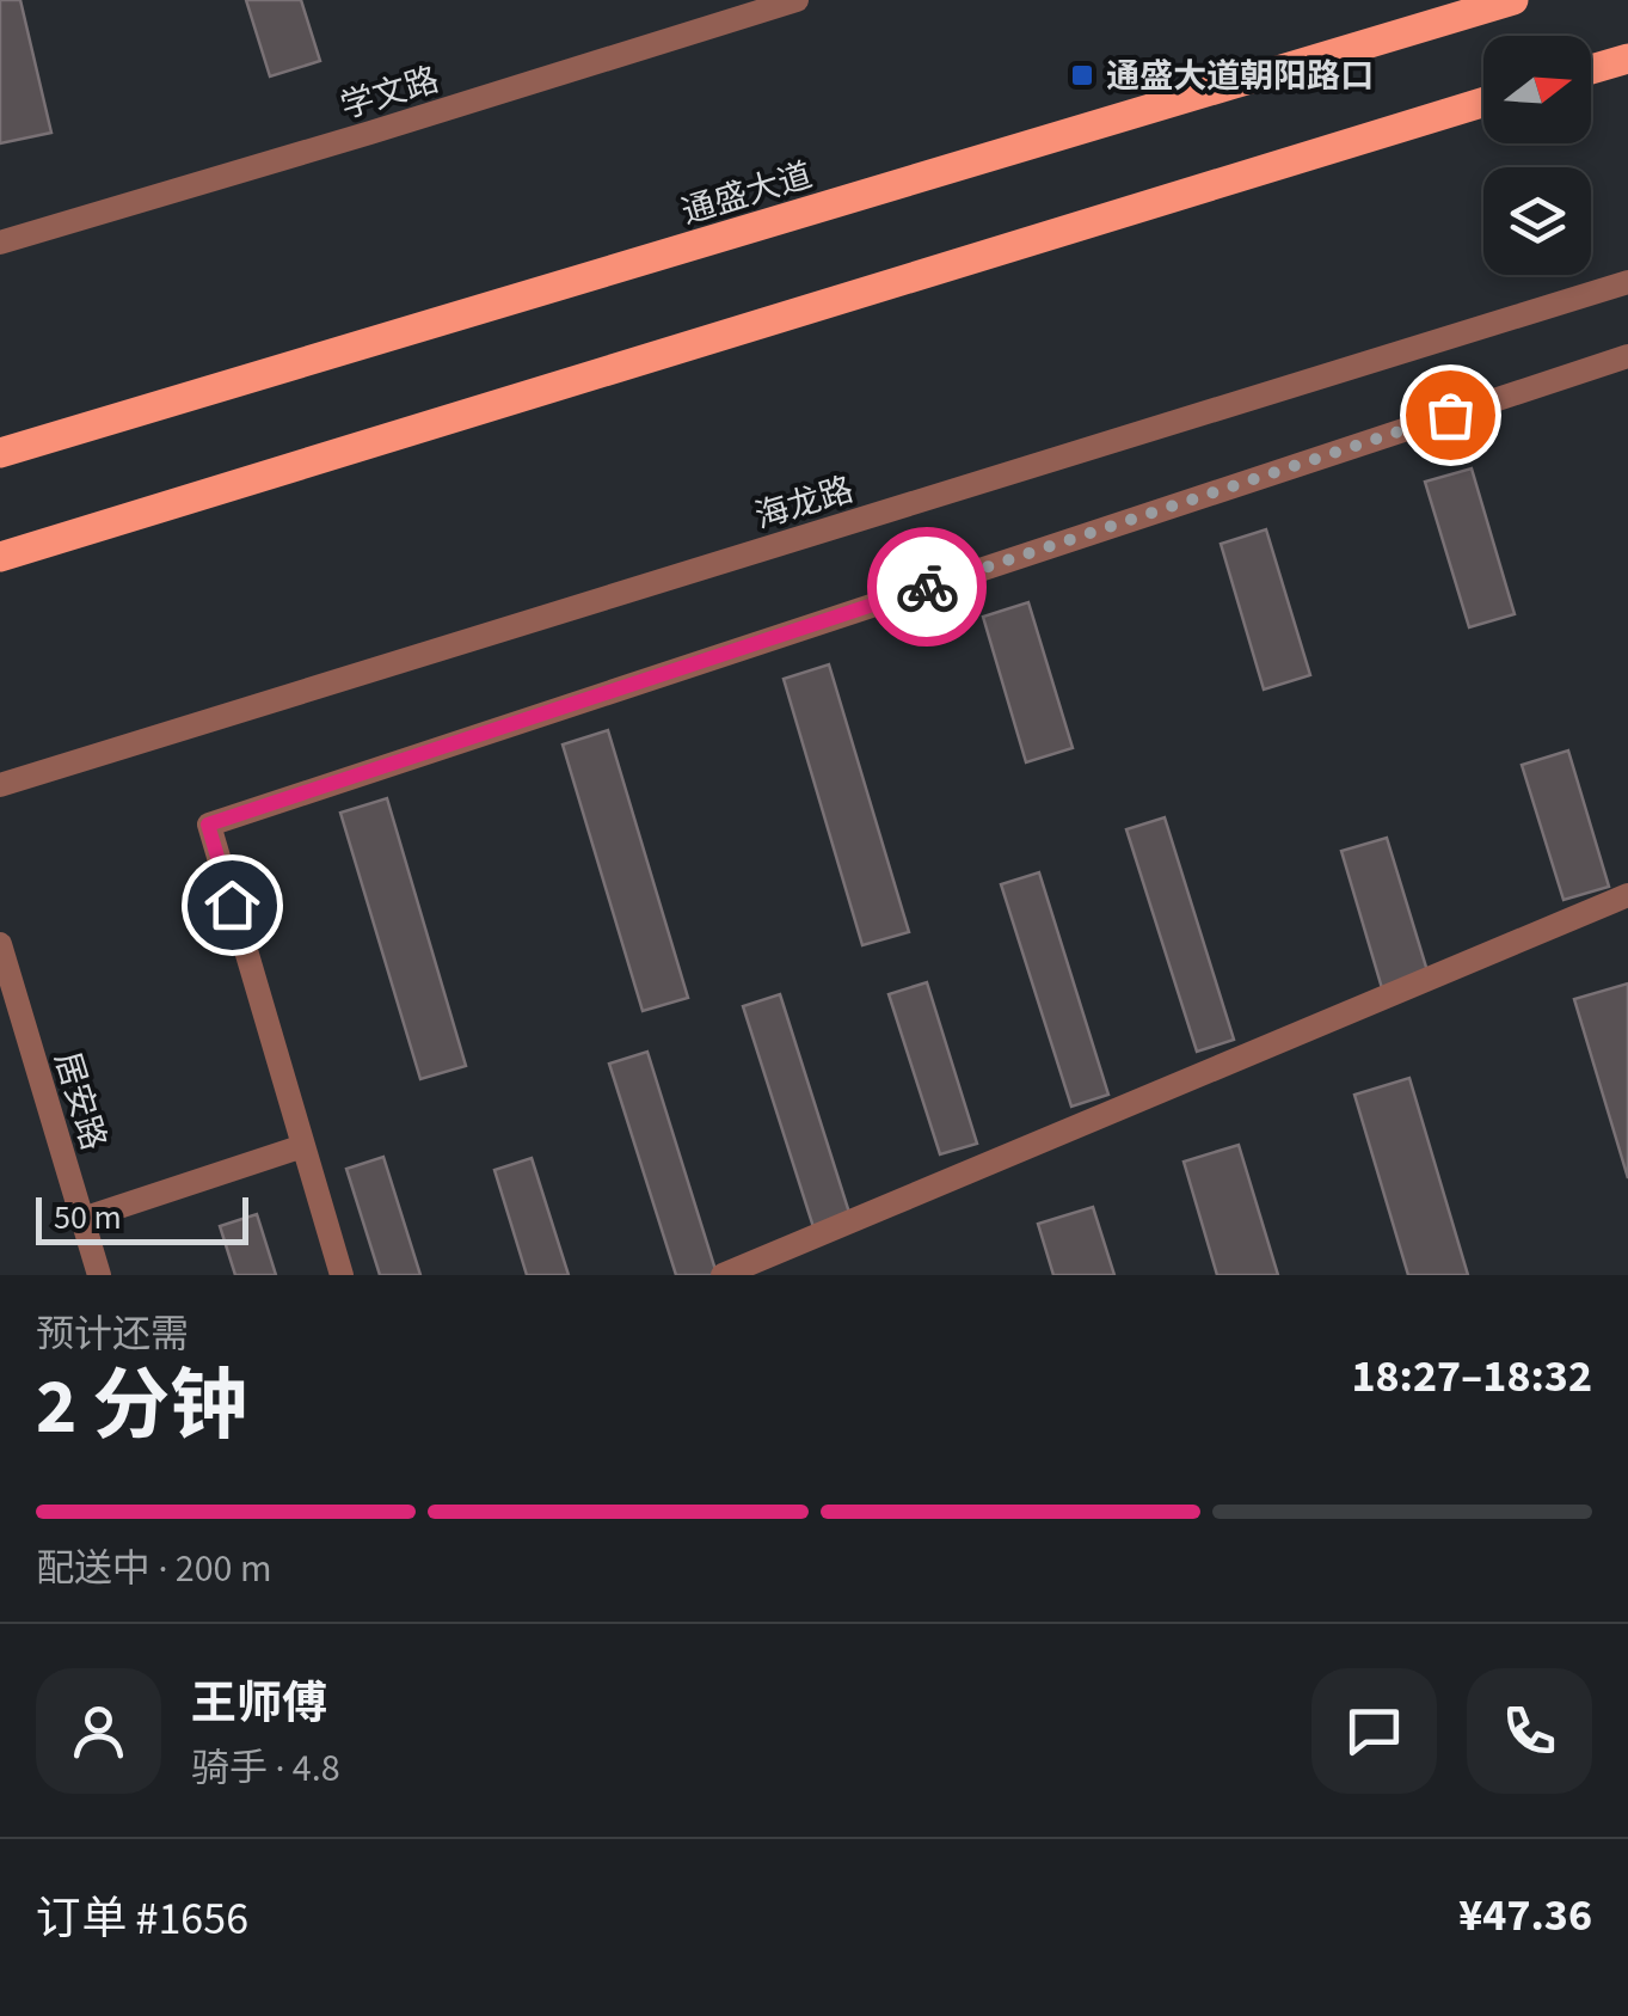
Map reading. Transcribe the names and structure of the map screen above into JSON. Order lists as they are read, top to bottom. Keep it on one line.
{"streets":{"main road":["通盛大道"],"street":["学文路","海龙路","居安路"]},"places":{"transit":["通盛大道朝阳路口"]},"scale_bar":"50 m","north":"right","page":{"scale":"50 m","heading":["2 分钟","预计还需","18:27–18:32"],"panel":["王师傅","骑手 · 4.8","订单 #1656","¥47.36"],"bar":"配送中 · 200 m"}}
